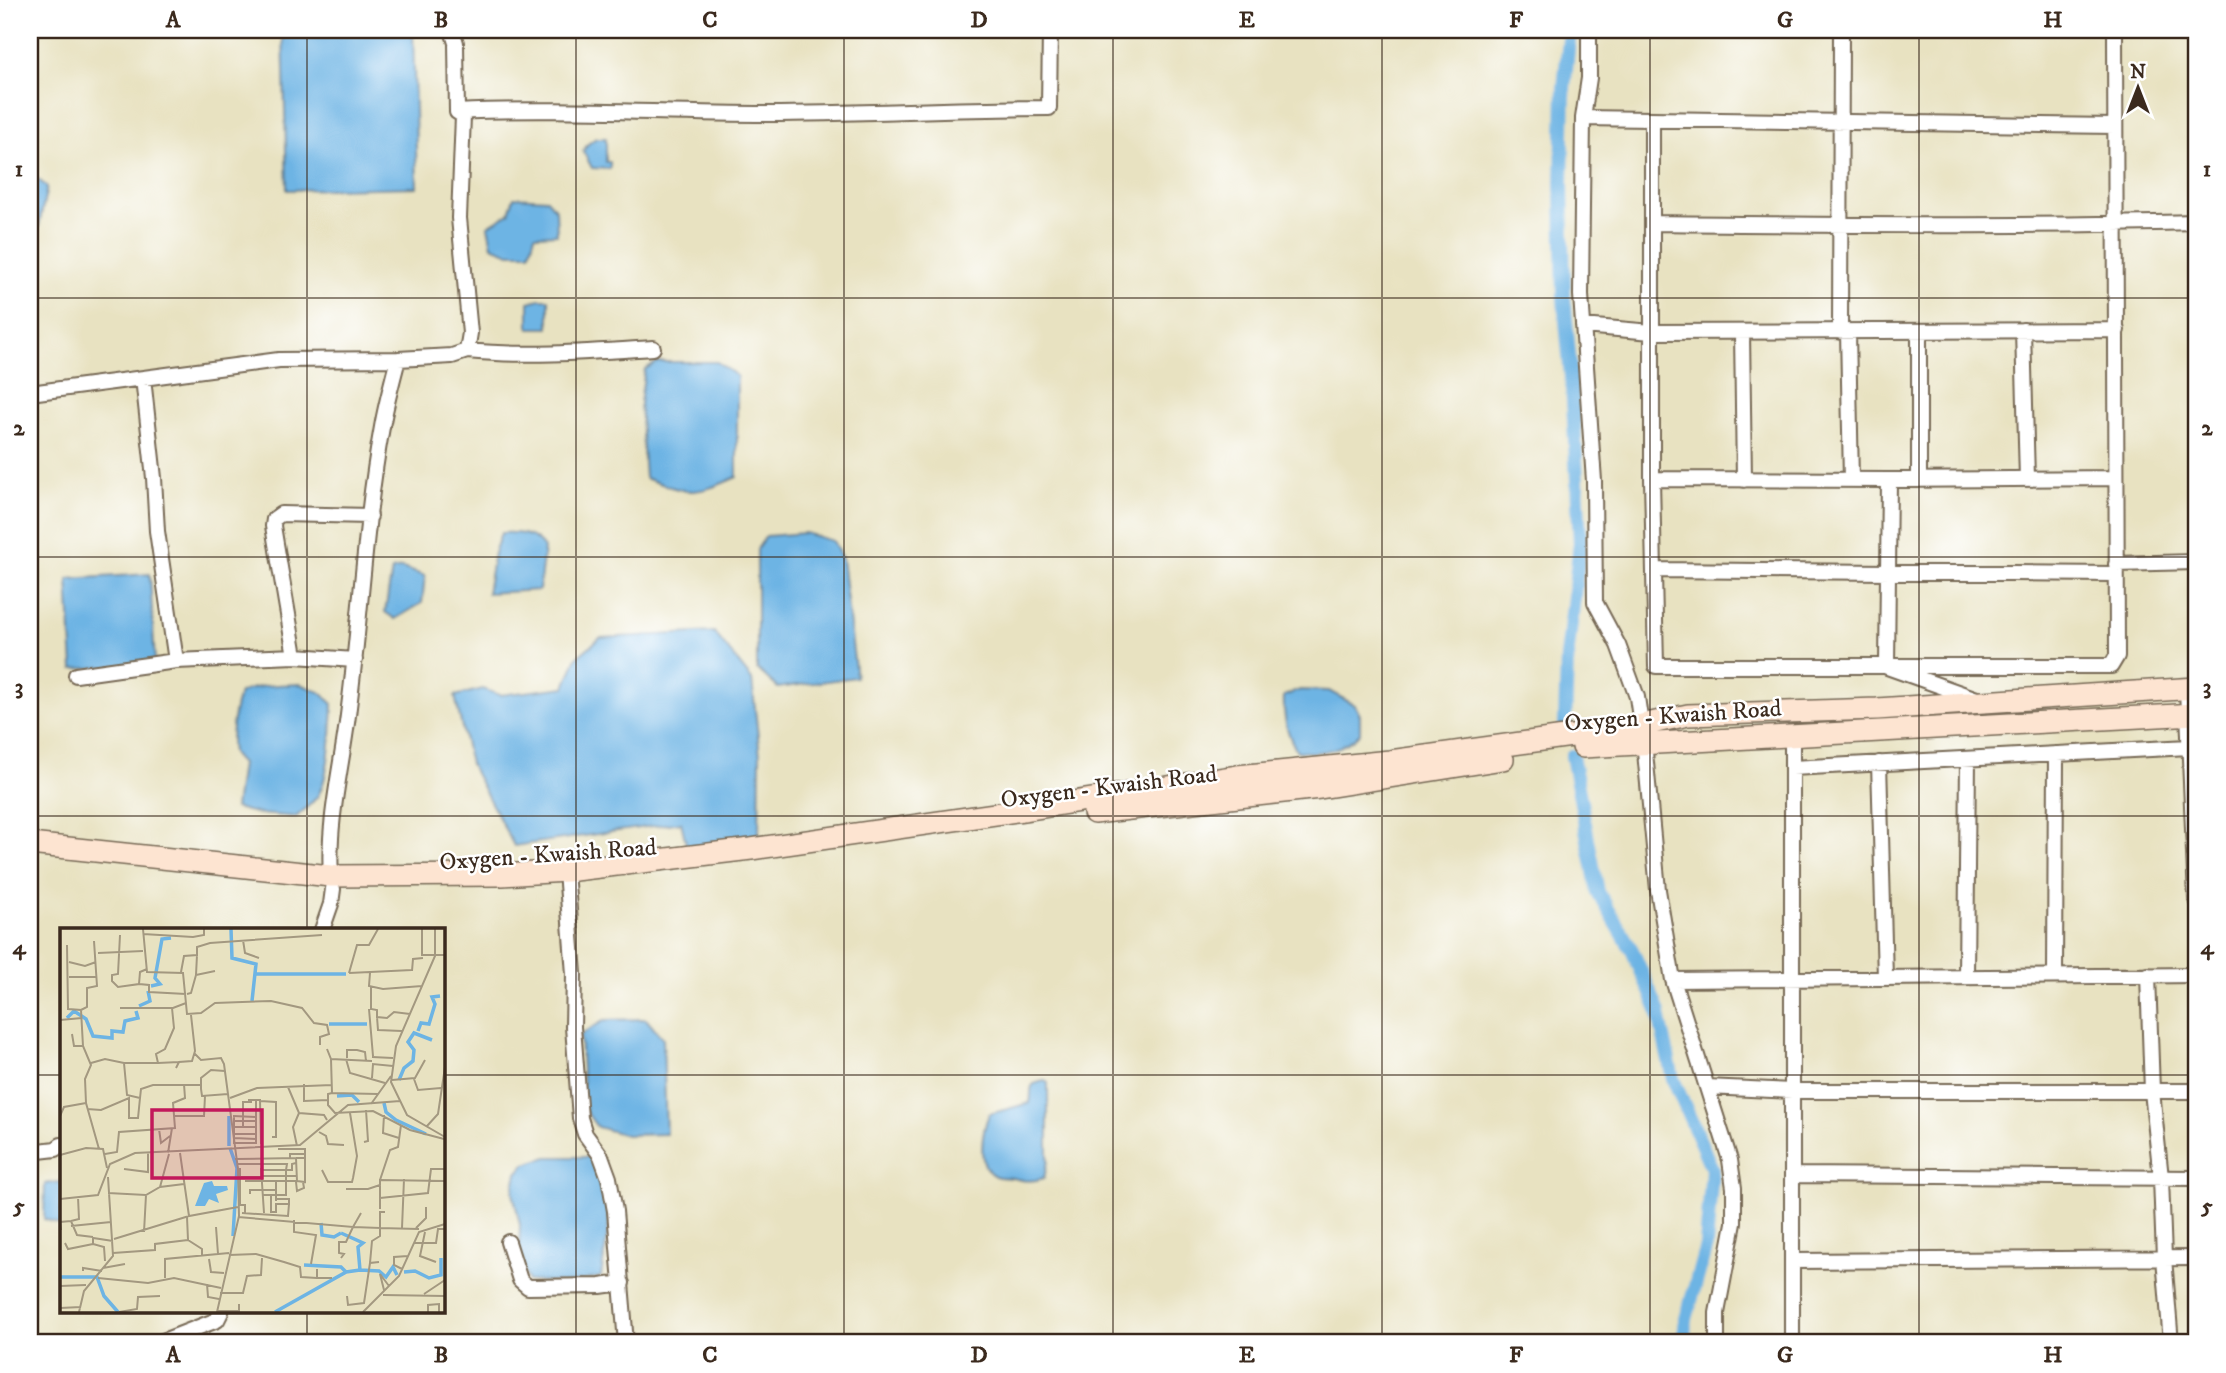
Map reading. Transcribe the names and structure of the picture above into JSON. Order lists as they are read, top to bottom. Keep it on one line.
{"streets":{"main road":["Oxygen - Kwaish Road"]},"north":"top","grid":{"columns":["A","B","C","D","E","F","G","H"],"rows":["1","2","3","4","5"]}}
